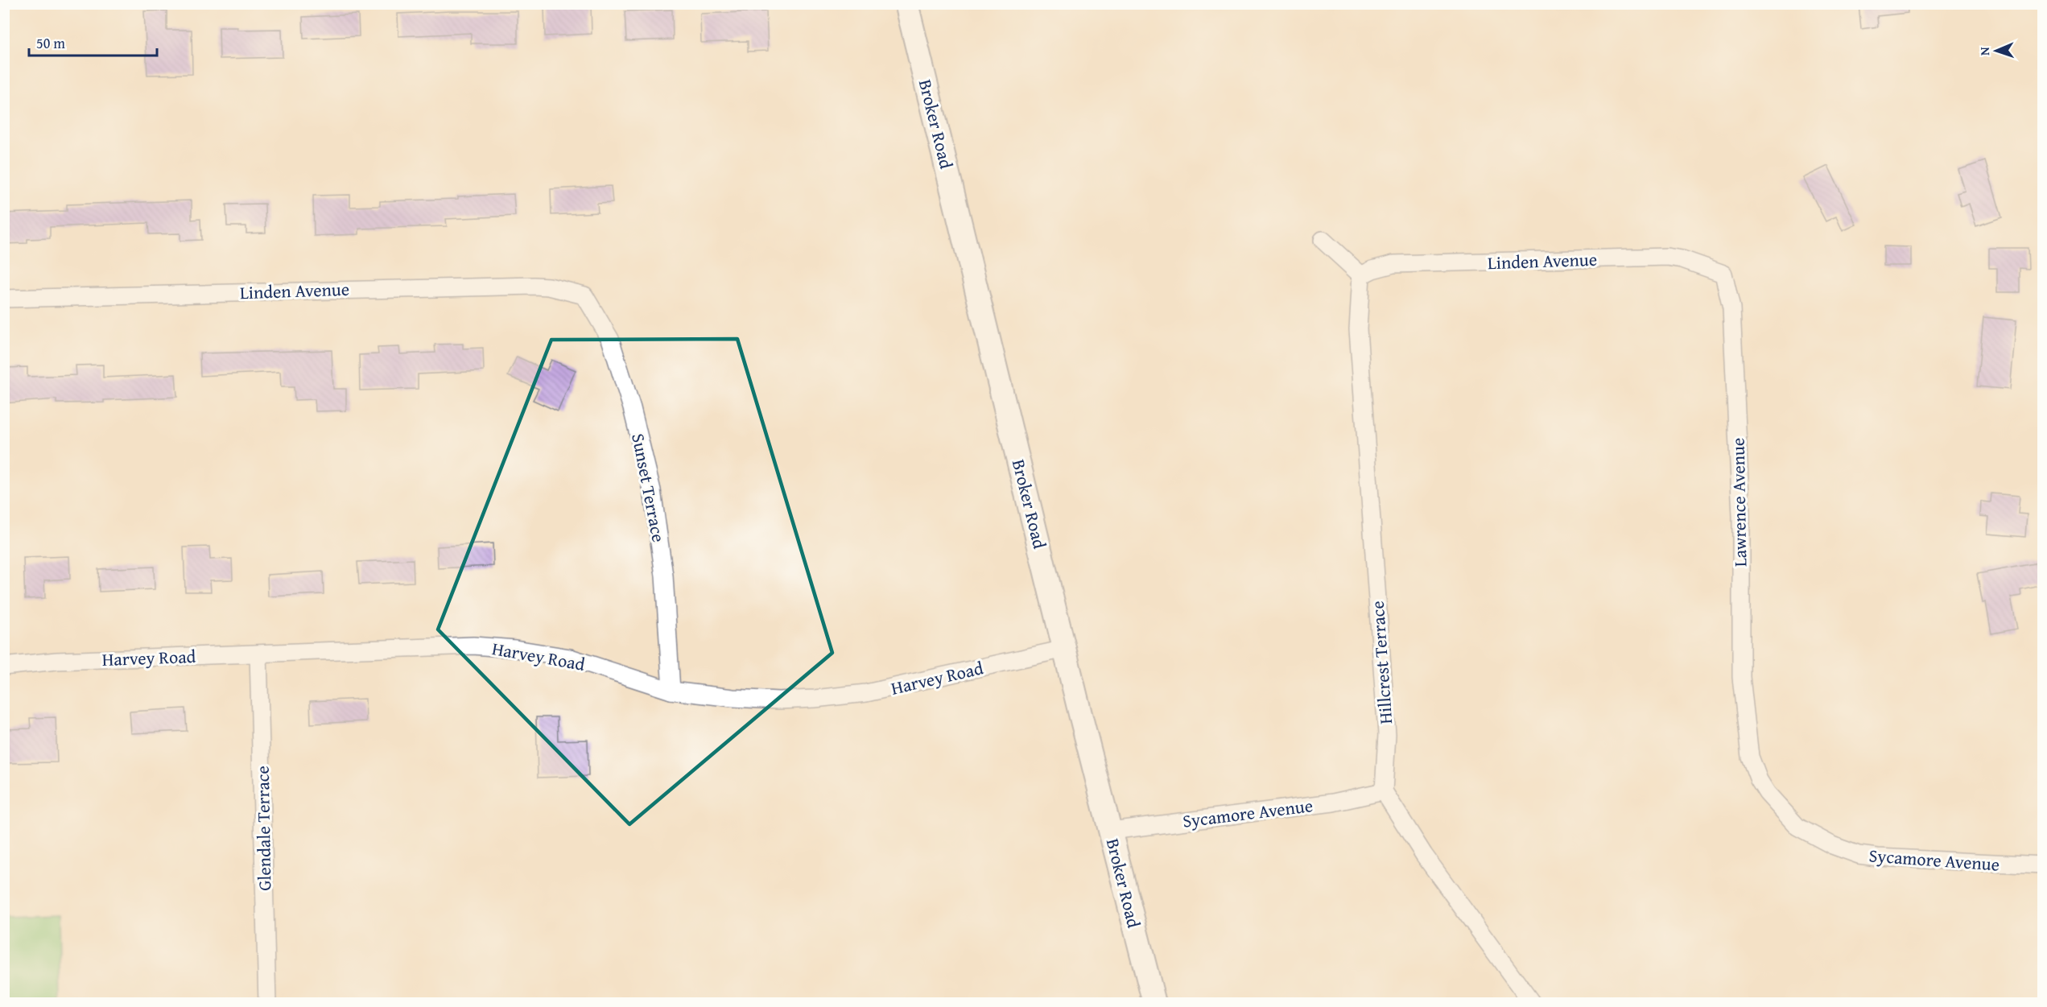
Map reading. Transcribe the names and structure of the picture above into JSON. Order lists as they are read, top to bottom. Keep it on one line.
{"streets":{"street":["Broker Road","Linden Avenue","Sunset Terrace","Lawrence Avenue","Harvey Road","Hillcrest Terrace","Sycamore Avenue","Glendale Terrace"]},"crossings":[["Broker Road","Harvey Road"],["Broker Road","Sycamore Avenue"],["Linden Avenue","Sunset Terrace"],["Linden Avenue","Lawrence Avenue"],["Linden Avenue","Hillcrest Terrace"],["Sunset Terrace","Harvey Road"],["Lawrence Avenue","Sycamore Avenue"],["Harvey Road","Glendale Terrace"],["Hillcrest Terrace","Sycamore Avenue"]],"scale_bar":"50 m","north":"left"}
